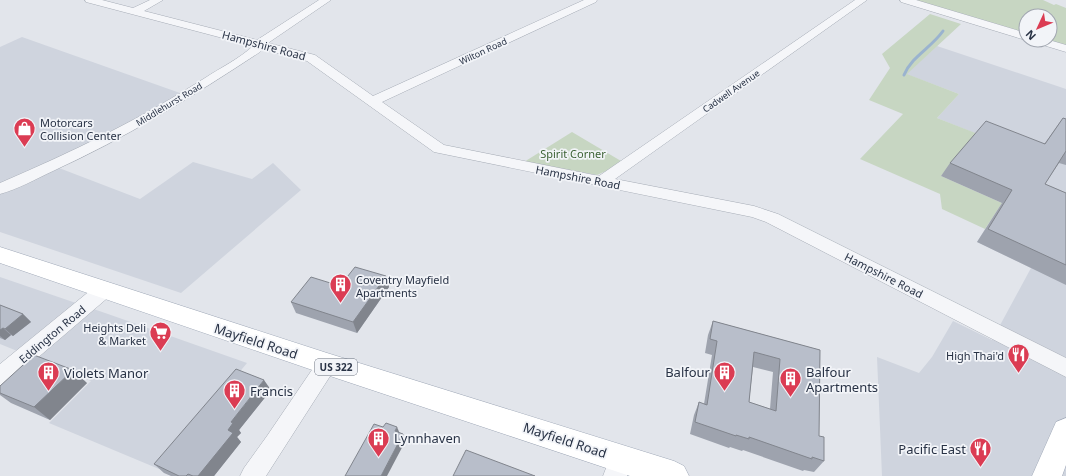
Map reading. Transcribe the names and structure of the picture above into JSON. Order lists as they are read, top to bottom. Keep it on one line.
{"streets":{"main road":["Mayfield Road","US 322"],"street":["Hampshire Road","Wilton Road","Cadwell Avenue","Middlehurst Road","Eddington Road"]},"crossings":[["Hampshire Road","Wilton Road"],["Hampshire Road","Cadwell Avenue"],["Hampshire Road","Middlehurst Road"],["Eddington Road","Mayfield Road"]],"parks":["Spirit Corner"],"places":{"shop":["Motorcars Collision Center"],"building":["Coventry Mayfield Apartments","Balfour","Violets Manor","Balfour Apartments","Francis","Lynnhaven"],"supermarket":["Heights Deli & Market"],"restaurant":["High Thai'd","Pacific East"]},"north":"bottom left"}
